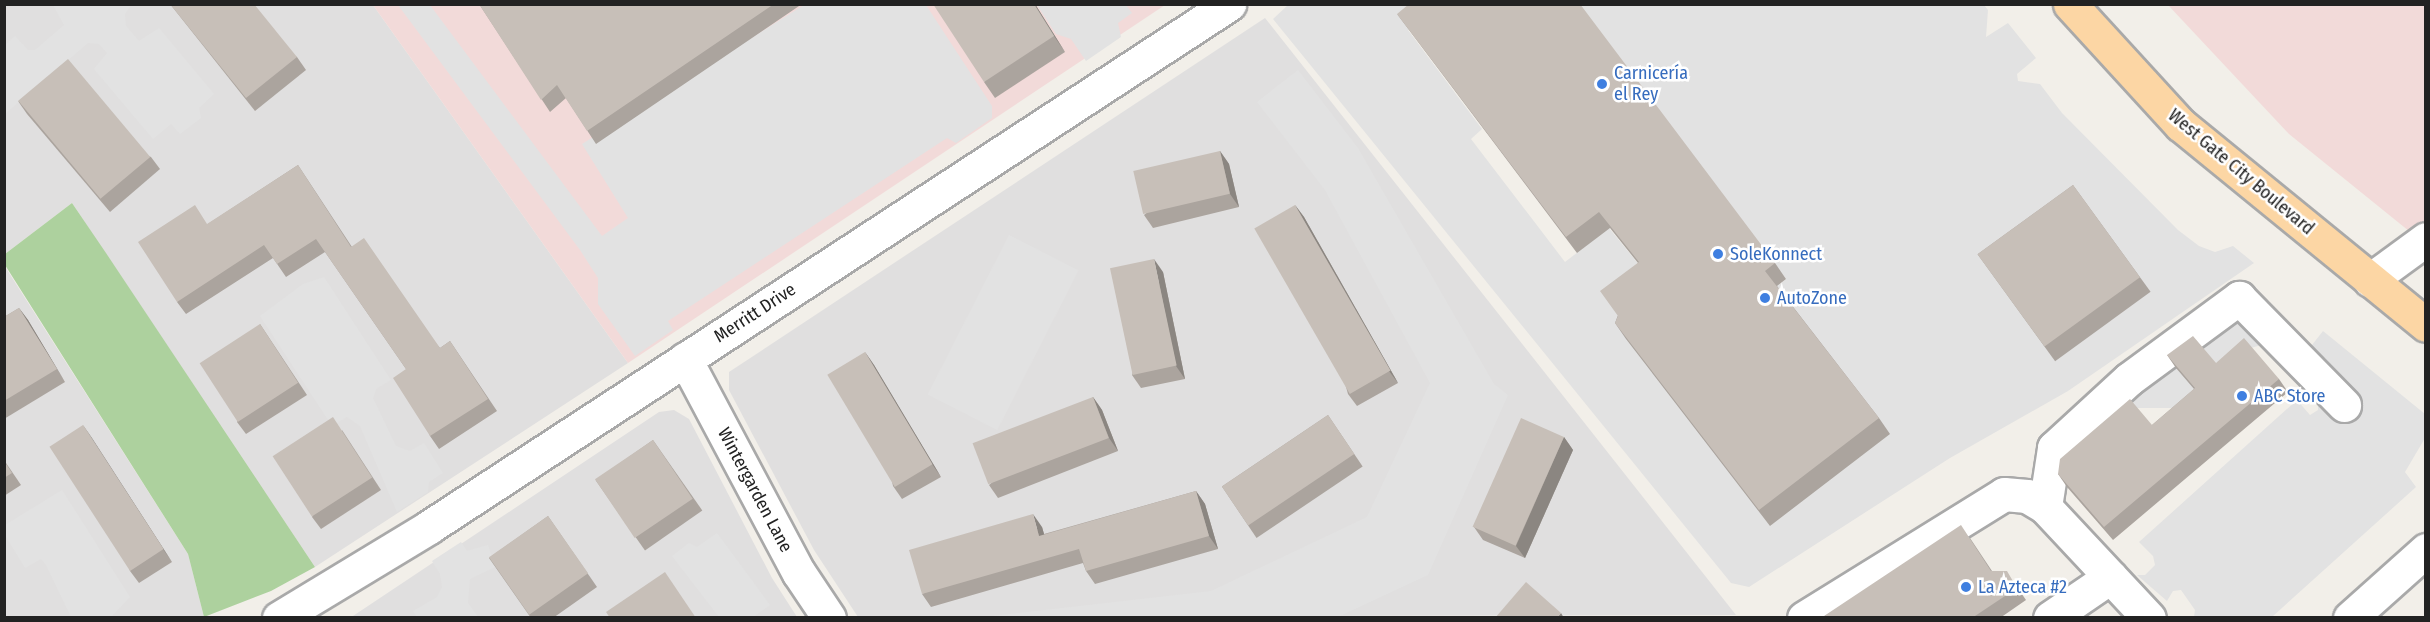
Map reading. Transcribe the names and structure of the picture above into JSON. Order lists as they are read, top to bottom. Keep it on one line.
{"streets":{"main road":["West Gate City Boulevard"],"street":["Merritt Drive","Wintergarden Lane"]},"crossings":[["Merritt Drive","Wintergarden Lane"]],"places":["Carnicería el Rey","SoleKonnect","AutoZone","ABC Store","La Azteca #2"]}
